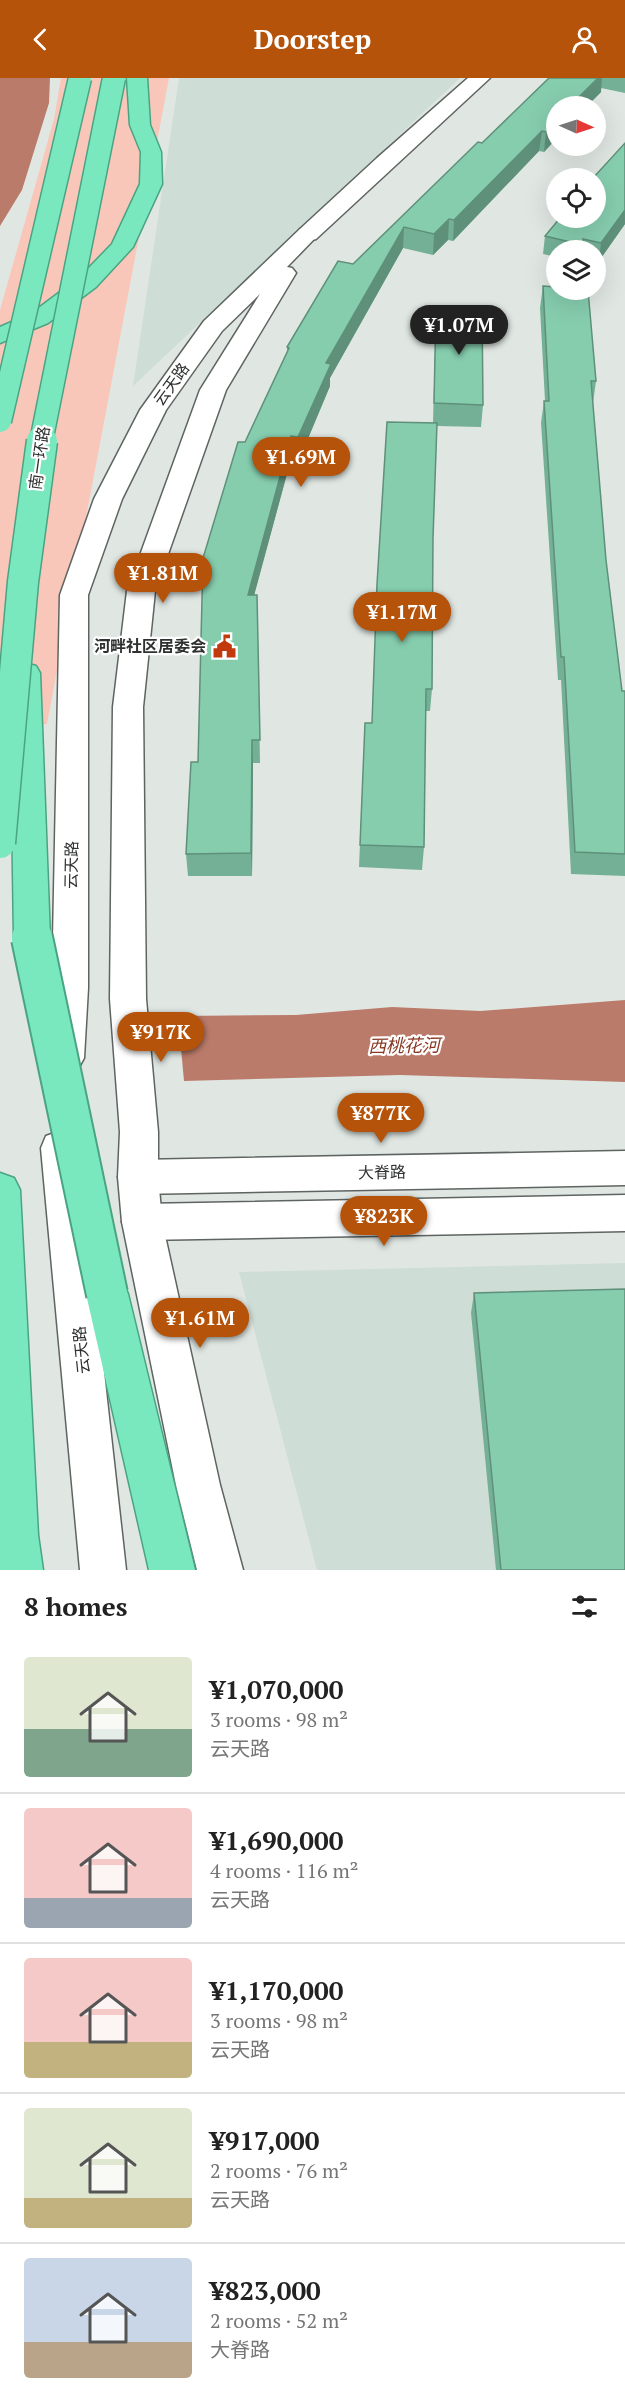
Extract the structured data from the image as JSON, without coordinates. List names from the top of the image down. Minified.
{"streets":{"highway":["南一环路"],"main road":["云天路","大脊路"]},"crossings":[["云天路","大脊路"]],"water":["西桃花河"],"places":{"public building":["河畔社区居委会"]},"north":"right","page":{"header":"Doorstep","price":["¥1.07M","¥1.69M","¥1.81M","¥1.17M","¥917K","¥877K","¥823K","¥1.61M"],"heading":"8 homes","list":[{"name":"¥1,070,000","note":"3 rooms · 98 m² · 云天路"},{"name":"¥1,690,000","note":"4 rooms · 116 m² · 云天路"},{"name":"¥1,170,000","note":"3 rooms · 98 m² · 云天路"},{"name":"¥917,000","note":"2 rooms · 76 m² · 云天路"},{"name":"¥823,000","note":"2 rooms · 52 m² · 大脊路"}]}}
